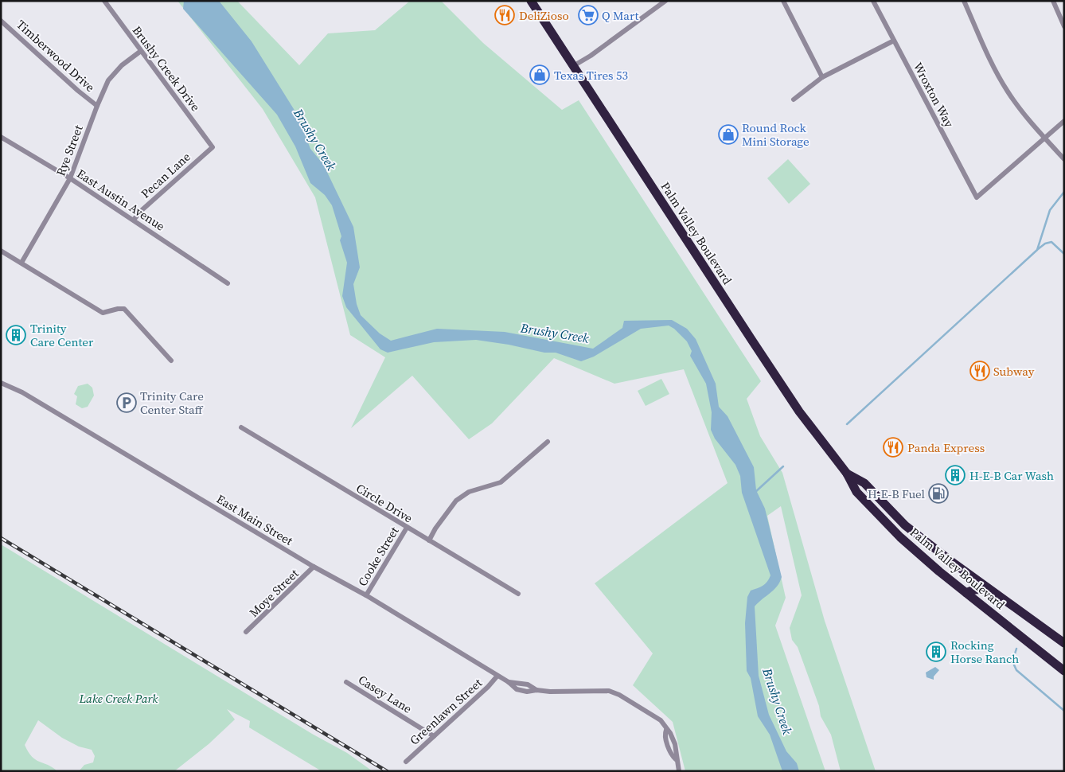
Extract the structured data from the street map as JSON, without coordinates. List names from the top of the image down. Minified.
{"streets":{"highway":["Palm Valley Boulevard"],"street":["Timberwood Drive","Brushy Creek Drive","Wroxton Way","Rye Street","Pecan Lane","East Austin Avenue","Circle Drive","East Main Street","Cooke Street","Moye Street","Casey Lane","Greenlawn Street"]},"crossings":[["Timberwood Drive","Rye Street"],["Brushy Creek Drive","Rye Street"],["Brushy Creek Drive","Pecan Lane"],["Rye Street","East Austin Avenue"],["Pecan Lane","East Austin Avenue"],["Circle Drive","Cooke Street"],["East Main Street","Cooke Street"],["East Main Street","Moye Street"],["East Main Street","Greenlawn Street"],["Casey Lane","Greenlawn Street"]],"water":["Brushy Creek"],"parks":["Lake Creek Park"],"places":{"restaurant":["DeliZioso","Subway","Panda Express"],"supermarket":["Q Mart"],"shop":["Texas Tires 53","Round Rock Mini Storage"],"building":["Trinity Care Center","H-E-B Car Wash","Rocking Horse Ranch"],"parking":["Trinity Care Center Staff"],"fuel station":["H-E-B Fuel"]}}
